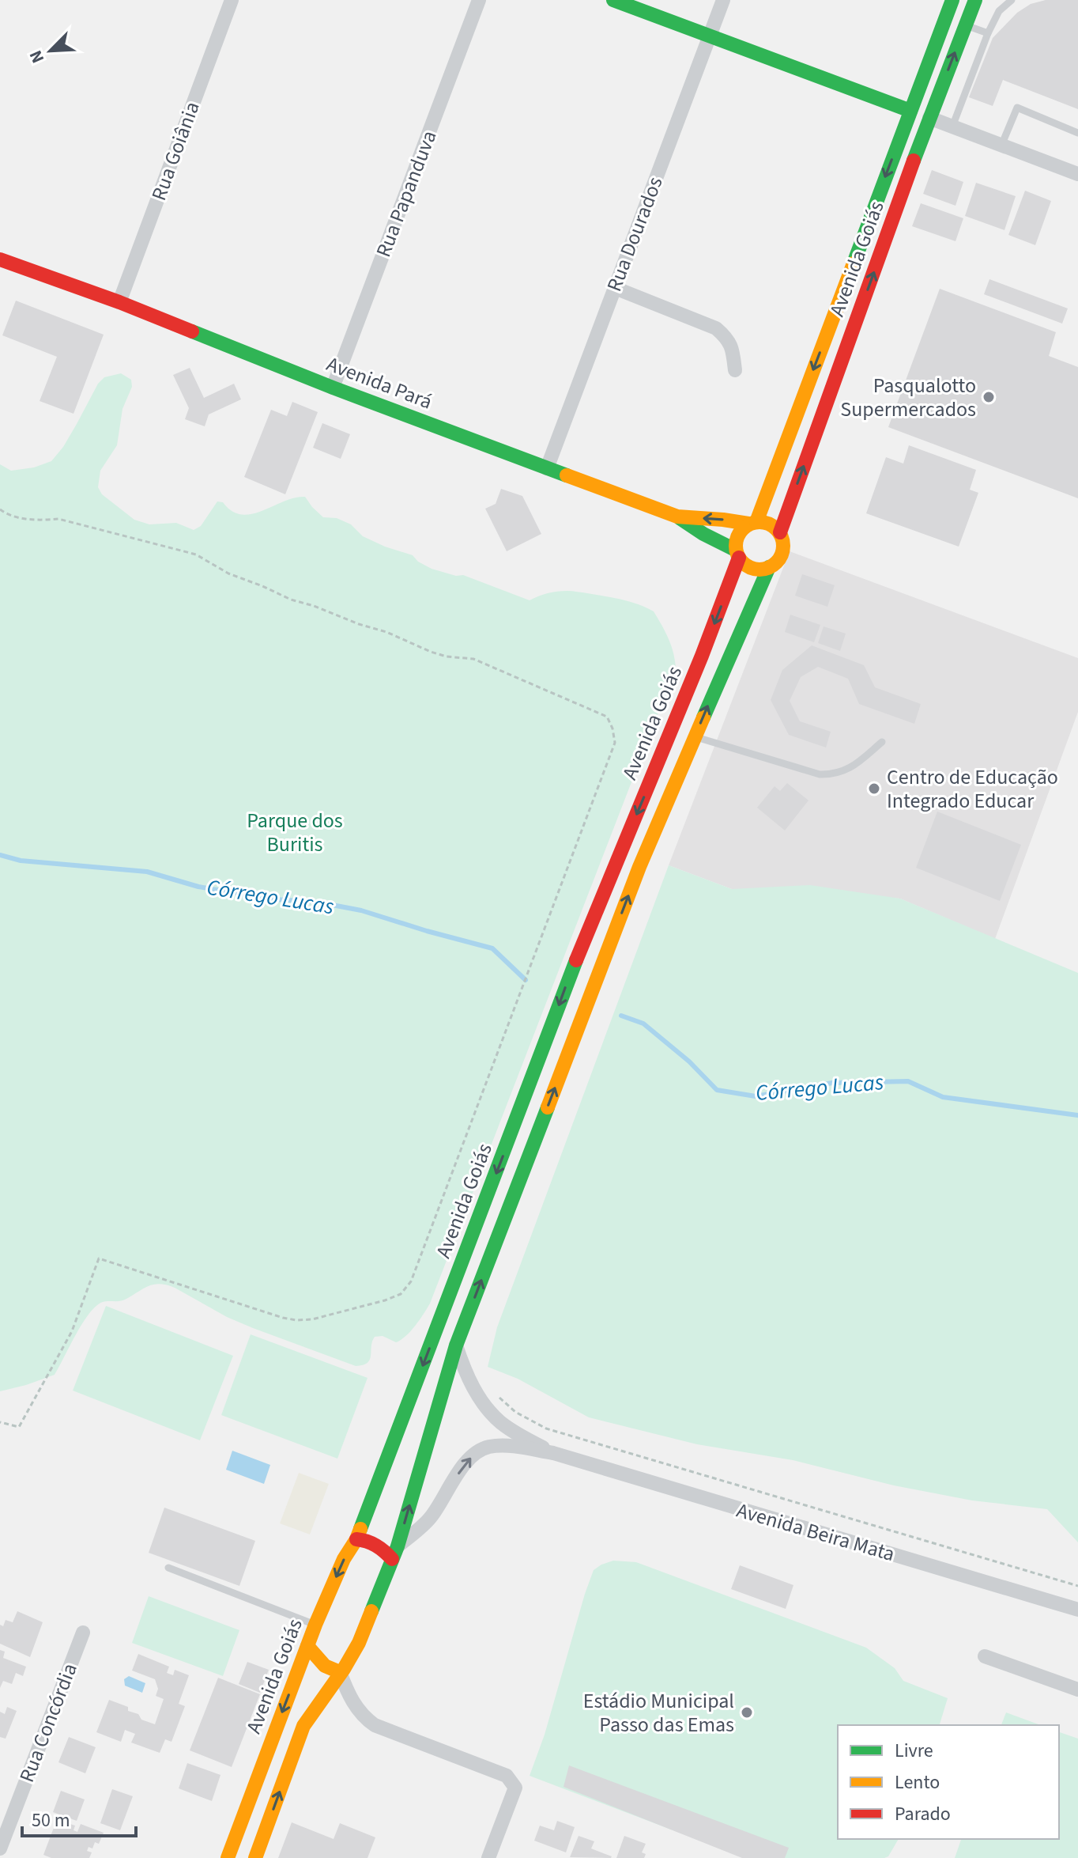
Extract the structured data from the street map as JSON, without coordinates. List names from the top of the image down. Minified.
{"streets":{"main road":["Avenida Goiás","Avenida Pará"],"street":["Rua Goiânia","Rua Papanduva","Rua Dourados","Avenida Beira Mata","Rua Concórdia"]},"crossings":[["Rua Goiânia","Avenida Pará"],["Rua Papanduva","Avenida Pará"],["Rua Dourados","Avenida Pará"],["Avenida Goiás","Avenida Pará"]],"water":["Córrego Lucas"],"parks":["Parque dos Buritis"],"places":["Pasqualotto Supermercados","Centro de Educação Integrado Educar","Estádio Municipal Passo das Emas"],"legend":["Livre","Lento","Parado"],"scale_bar":"50 m","north":"bottom left"}
